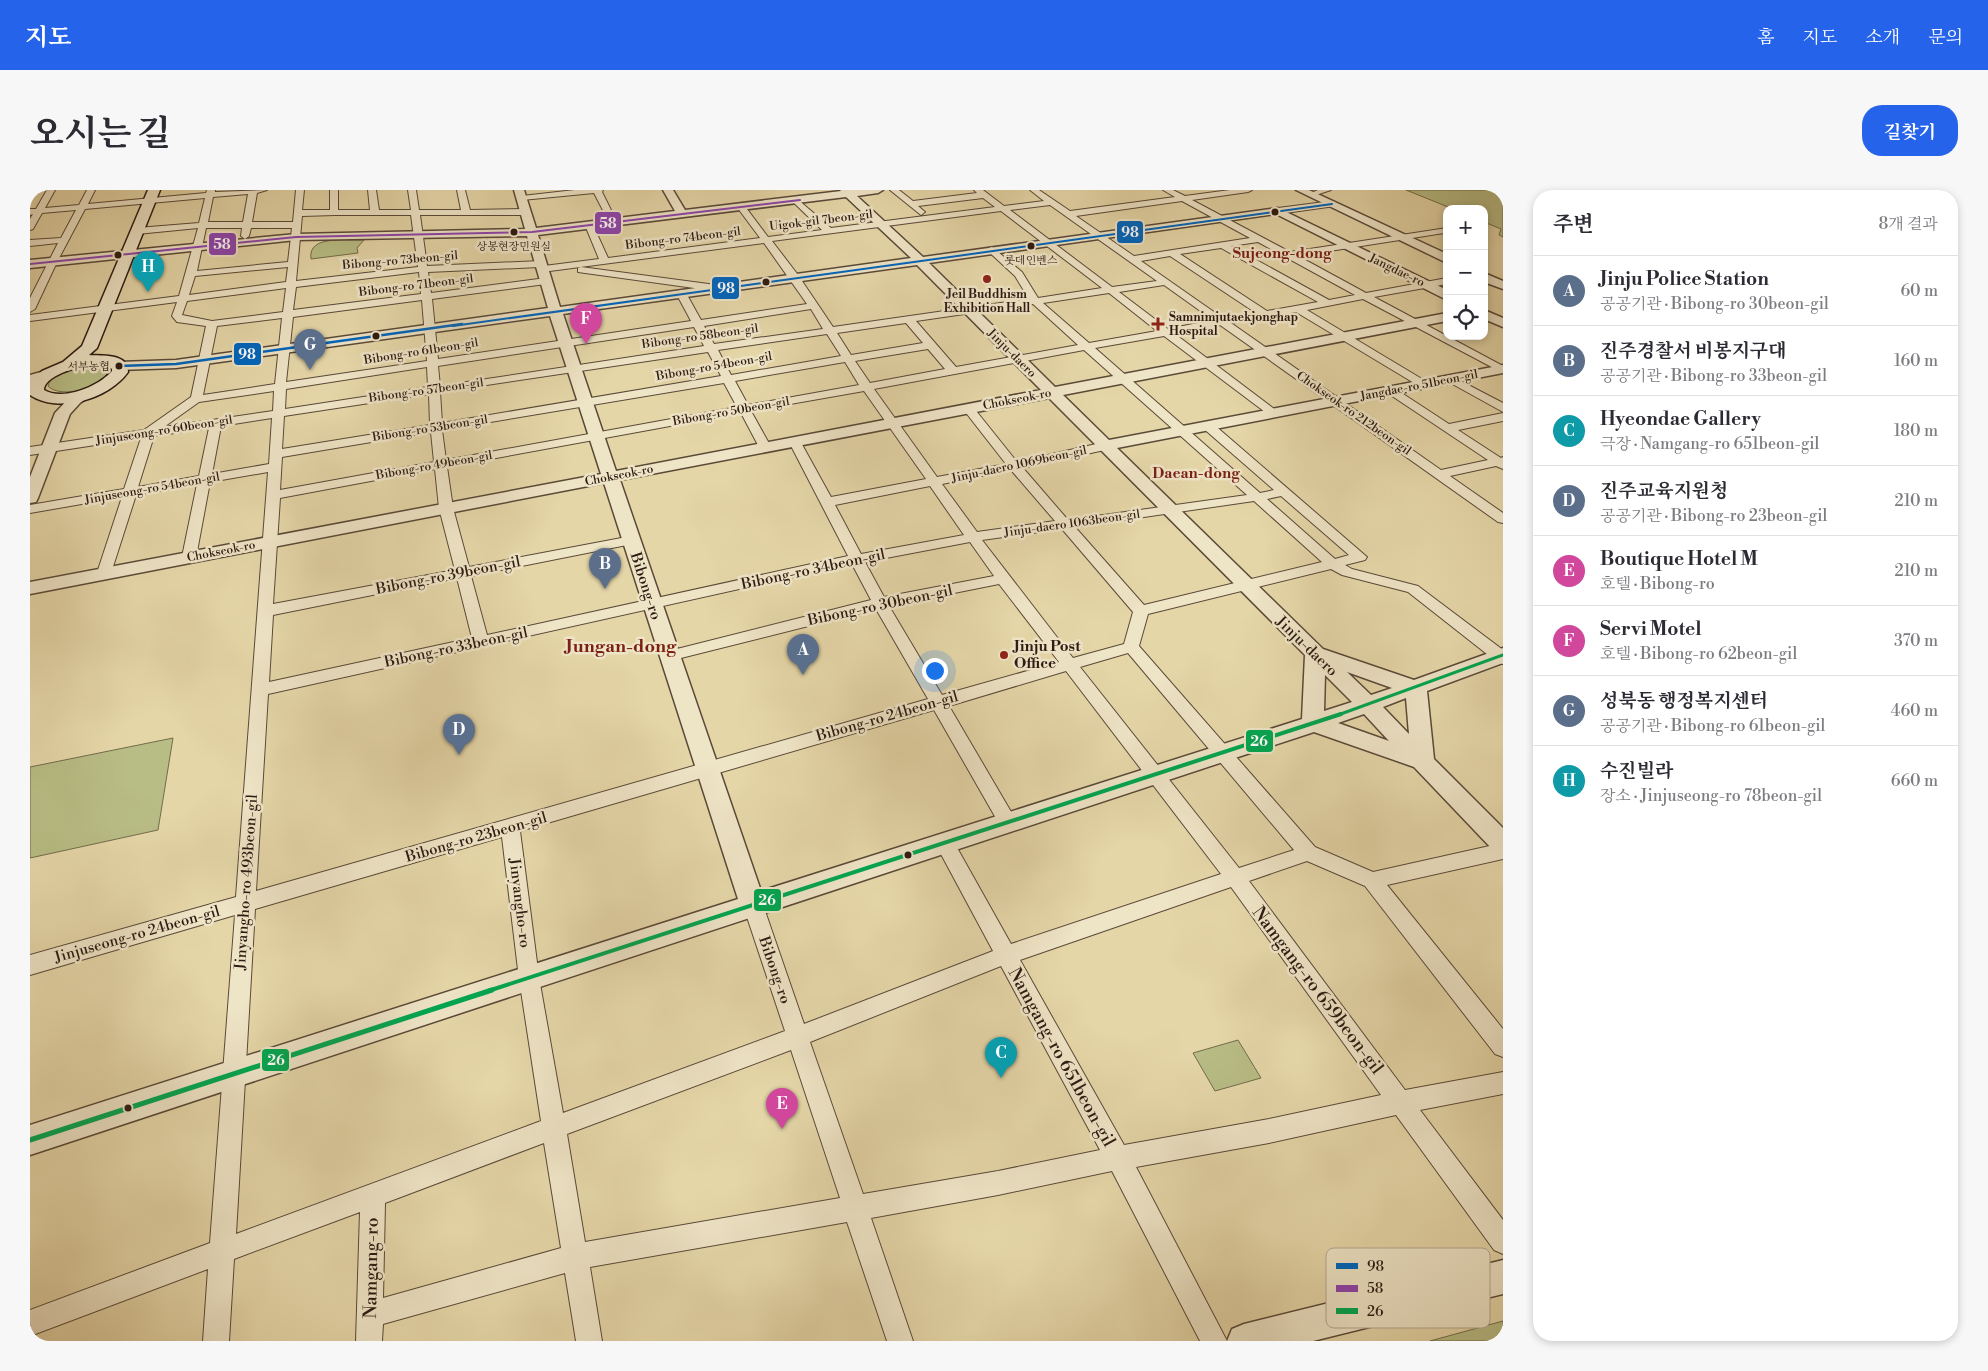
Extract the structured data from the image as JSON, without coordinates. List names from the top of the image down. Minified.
{"streets":{"street":["Uigok-gil 7beon-gil","Bibong-ro 74beon-gil","Bibong-ro 73beon-gil","Jangdae-ro","Bibong-ro 71beon-gil","Bibong-ro 58beon-gil","Bibong-ro 61beon-gil","Jinju-daero","Bibong-ro 54beon-gil","Jangdae-ro 51beon-gil","Bibong-ro 57beon-gil","Chokseok-ro","Bibong-ro 50beon-gil","Chokseok-ro 212beon-gil","Bibong-ro 53beon-gil","Jinjuseong-ro 60beon-gil","Jinju-daero 1069beon-gil","Bibong-ro 49beon-gil","Jinjuseong-ro 54beon-gil","Jinju-daero 1063beon-gil","Bibong-ro 34beon-gil","Bibong-ro 39beon-gil","Bibong-ro","Bibong-ro 30beon-gil","Bibong-ro 33beon-gil","Bibong-ro 24beon-gil","Bibong-ro 23beon-gil","Jinyangho-ro 493beon-gil","Jinyangho-ro","Jinjuseong-ro 24beon-gil","Namgang-ro 659beon-gil","Namgang-ro 651beon-gil","Namgang-ro"]},"crossings":[["Uigok-gil 7beon-gil","Bibong-ro 74beon-gil"],["Uigok-gil 7beon-gil","Jinju-daero"],["Uigok-gil 7beon-gil","Chokseok-ro 212beon-gil"],["Uigok-gil 7beon-gil","Namgang-ro 659beon-gil"],["Bibong-ro 74beon-gil","Bibong-ro 73beon-gil"],["Bibong-ro 74beon-gil","Bibong-ro"],["Bibong-ro 74beon-gil","Namgang-ro 659beon-gil"],["Bibong-ro 73beon-gil","Bibong-ro 71beon-gil"],["Bibong-ro 73beon-gil","Bibong-ro"],["Bibong-ro 73beon-gil","Jinyangho-ro 493beon-gil"],["Jangdae-ro","Bibong-ro 50beon-gil"],["Bibong-ro 71beon-gil","Bibong-ro"],["Bibong-ro 71beon-gil","Jinyangho-ro 493beon-gil"],["Bibong-ro 58beon-gil","Jinju-daero"],["Bibong-ro 58beon-gil","Bibong-ro 57beon-gil"],["Bibong-ro 58beon-gil","Chokseok-ro 212beon-gil"],["Bibong-ro 58beon-gil","Bibong-ro"],["Bibong-ro 58beon-gil","Namgang-ro 659beon-gil"],["Bibong-ro 61beon-gil","Bibong-ro"],["Bibong-ro 61beon-gil","Jinyangho-ro 493beon-gil"],["Bibong-ro 61beon-gil","Namgang-ro 659beon-gil"],["Jinju-daero","Jangdae-ro 51beon-gil"],["Jinju-daero","Chokseok-ro"],["Jinju-daero","Bibong-ro 50beon-gil"],["Jinju-daero","Jinju-daero 1069beon-gil"],["Jinju-daero","Jinju-daero 1063beon-gil"],["Bibong-ro 54beon-gil","Bibong-ro 53beon-gil"],["Bibong-ro 54beon-gil","Bibong-ro"],["Bibong-ro 54beon-gil","Namgang-ro 659beon-gil"],["Jangdae-ro 51beon-gil","Chokseok-ro 212beon-gil"],["Jangdae-ro 51beon-gil","Jinju-daero 1069beon-gil"],["Bibong-ro 57beon-gil","Jinjuseong-ro 60beon-gil"],["Bibong-ro 57beon-gil","Bibong-ro"],["Bibong-ro 57beon-gil","Jinyangho-ro 493beon-gil"],["Chokseok-ro","Chokseok-ro 212beon-gil"],["Chokseok-ro","Bibong-ro"],["Chokseok-ro","Jinyangho-ro 493beon-gil"],["Chokseok-ro","Namgang-ro 659beon-gil"],["Bibong-ro 50beon-gil","Chokseok-ro 212beon-gil"],["Bibong-ro 50beon-gil","Bibong-ro 49beon-gil"],["Bibong-ro 50beon-gil","Bibong-ro"],["Bibong-ro 50beon-gil","Namgang-ro 659beon-gil"],["Bibong-ro 53beon-gil","Jinjuseong-ro 54beon-gil"],["Bibong-ro 53beon-gil","Bibong-ro"],["Bibong-ro 53beon-gil","Jinyangho-ro 493beon-gil"],["Jinjuseong-ro 60beon-gil","Jinyangho-ro 493beon-gil"],["Jinju-daero 1069beon-gil","Namgang-ro 659beon-gil"],["Bibong-ro 49beon-gil","Bibong-ro"],["Bibong-ro 49beon-gil","Jinyangho-ro 493beon-gil"],["Jinjuseong-ro 54beon-gil","Jinyangho-ro 493beon-gil"],["Jinju-daero 1063beon-gil","Bibong-ro 34beon-gil"],["Jinju-daero 1063beon-gil","Namgang-ro 659beon-gil"],["Bibong-ro 34beon-gil","Bibong-ro"],["Bibong-ro 34beon-gil","Bibong-ro 33beon-gil"],["Bibong-ro 34beon-gil","Namgang-ro 659beon-gil"],["Bibong-ro 39beon-gil","Bibong-ro"],["Bibong-ro 39beon-gil","Jinyangho-ro 493beon-gil"],["Bibong-ro","Bibong-ro 30beon-gil"],["Bibong-ro","Bibong-ro 33beon-gil"],["Bibong-ro","Bibong-ro 24beon-gil"],["Bibong-ro","Bibong-ro 23beon-gil"],["Bibong-ro","Namgang-ro 651beon-gil"],["Bibong-ro 30beon-gil","Namgang-ro 659beon-gil"],["Bibong-ro 33beon-gil","Jinyangho-ro 493beon-gil"],["Bibong-ro 24beon-gil","Bibong-ro 23beon-gil"],["Bibong-ro 24beon-gil","Namgang-ro 659beon-gil"],["Bibong-ro 23beon-gil","Jinyangho-ro 493beon-gil"],["Bibong-ro 23beon-gil","Jinyangho-ro"],["Bibong-ro 23beon-gil","Jinjuseong-ro 24beon-gil"],["Jinyangho-ro 493beon-gil","Jinjuseong-ro 24beon-gil"],["Namgang-ro 659beon-gil","Namgang-ro 651beon-gil"]],"districts":["Sujeong-dong","Daean-dong","Jungan-dong"],"places":{"other":["상봉현장민원실","롯데인벤스","Jeil Buddhism Exhibition Hall","서부농협","Jinju Post Office"],"health":["Samnimjutaekjonghap Hospital"]},"lines":["transit line 58","transit line 98","transit line 26"],"legend":["98","58","26"],"page":{"header":"지도","nav":["홈","지도","소개","문의"],"title":"오시는 길","buttons":"길찾기","heading":["주변","8개 결과"],"map_buttons":["+","−"],"pins":["H","F","G","B","A","D","C","E"],"list":[{"mark":"A","name":"Jinju Police Station","note":"공공기관 · Bibong-ro 30beon-gil","value":"60 m"},{"mark":"B","name":"진주경찰서 비봉지구대","note":"공공기관 · Bibong-ro 33beon-gil","value":"160 m"},{"mark":"C","name":"Hyeondae Gallery","note":"극장 · Namgang-ro 651beon-gil","value":"180 m"},{"mark":"D","name":"진주교육지원청","note":"공공기관 · Bibong-ro 23beon-gil","value":"210 m"},{"mark":"E","name":"Boutique Hotel M","note":"호텔 · Bibong-ro","value":"210 m"},{"mark":"F","name":"Servi Motel","note":"호텔 · Bibong-ro 62beon-gil","value":"370 m"},{"mark":"G","name":"성북동 행정복지센터","note":"공공기관 · Bibong-ro 61beon-gil","value":"460 m"},{"mark":"H","name":"수진빌라","note":"장소 · Jinjuseong-ro 78beon-gil","value":"660 m"}]}}
